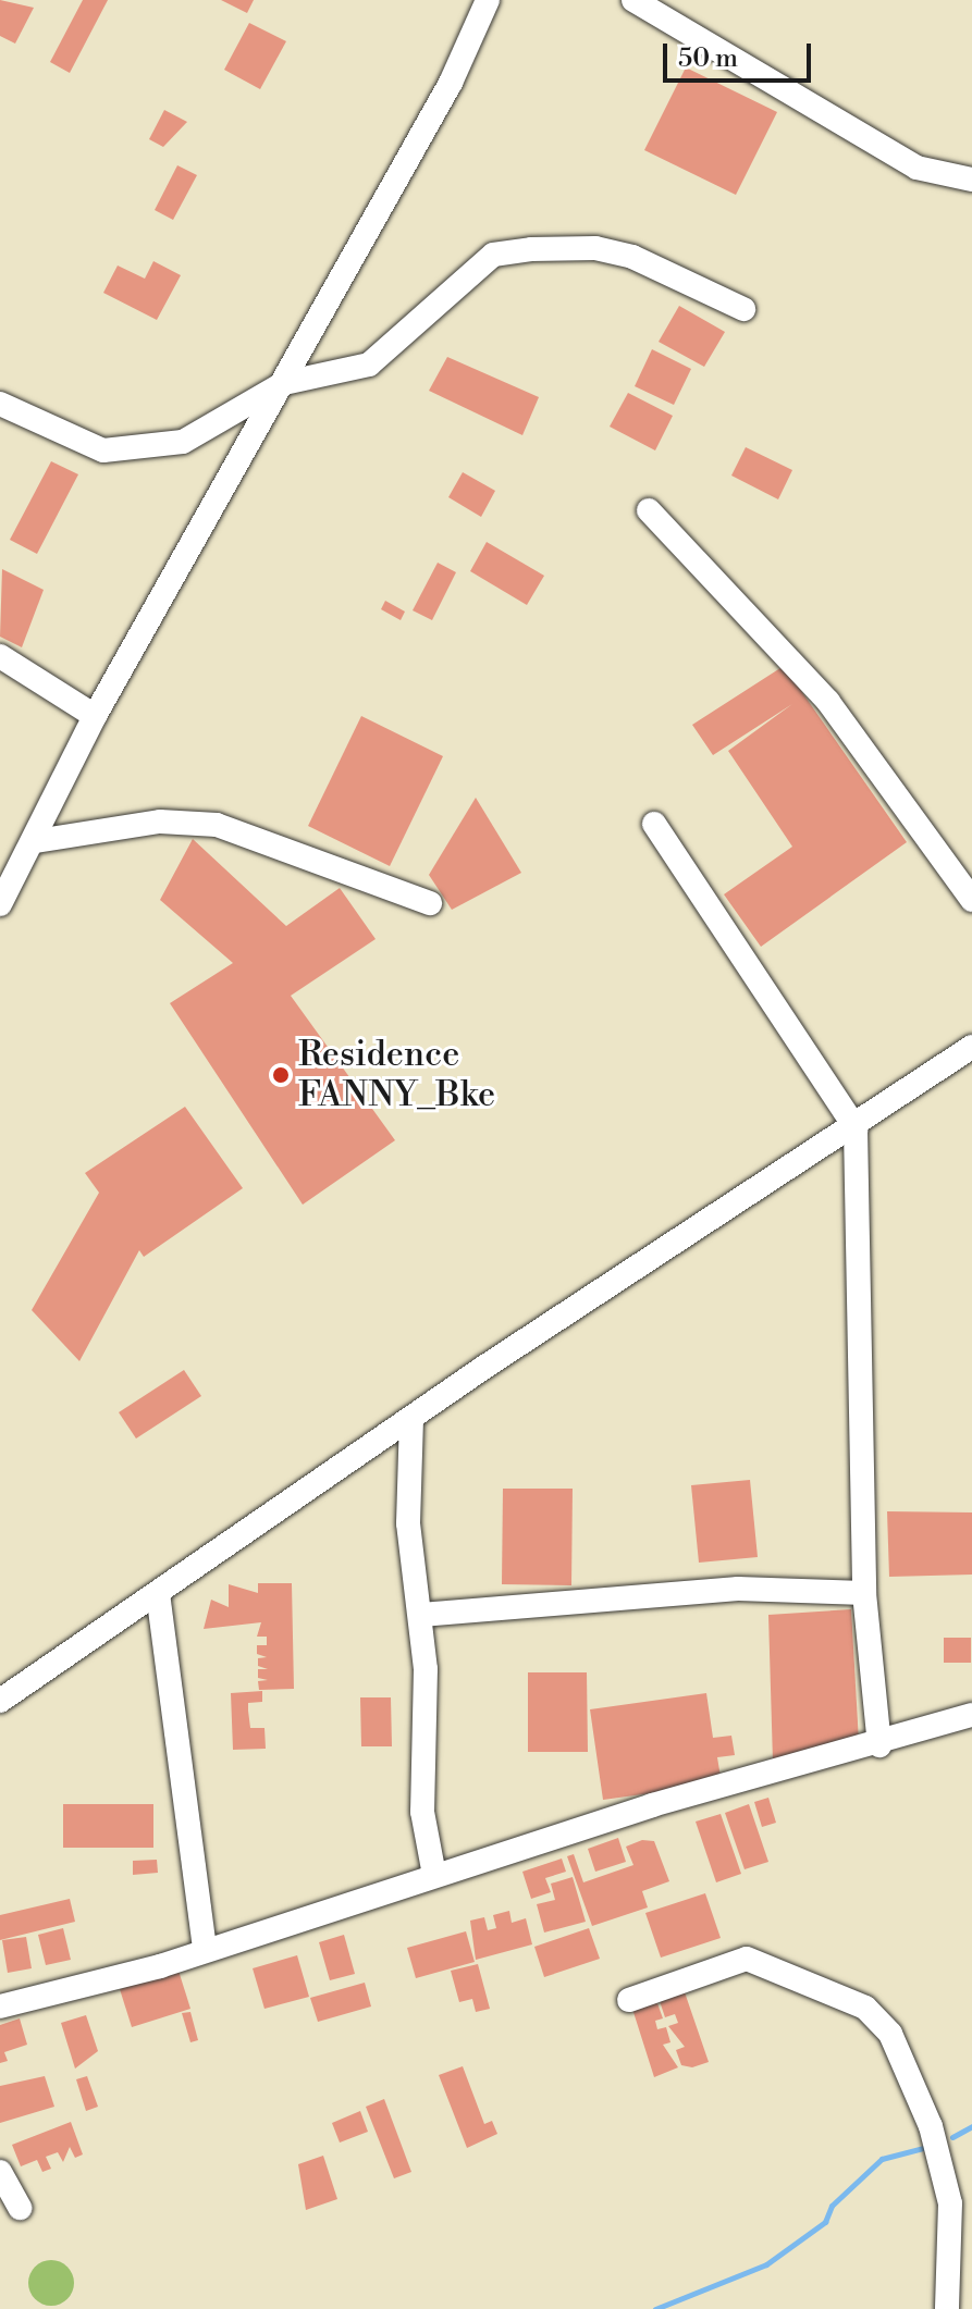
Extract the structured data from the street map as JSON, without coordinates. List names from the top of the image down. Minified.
{"places":["Residence FANNY_Bke"],"scale_bar":"50 m"}
